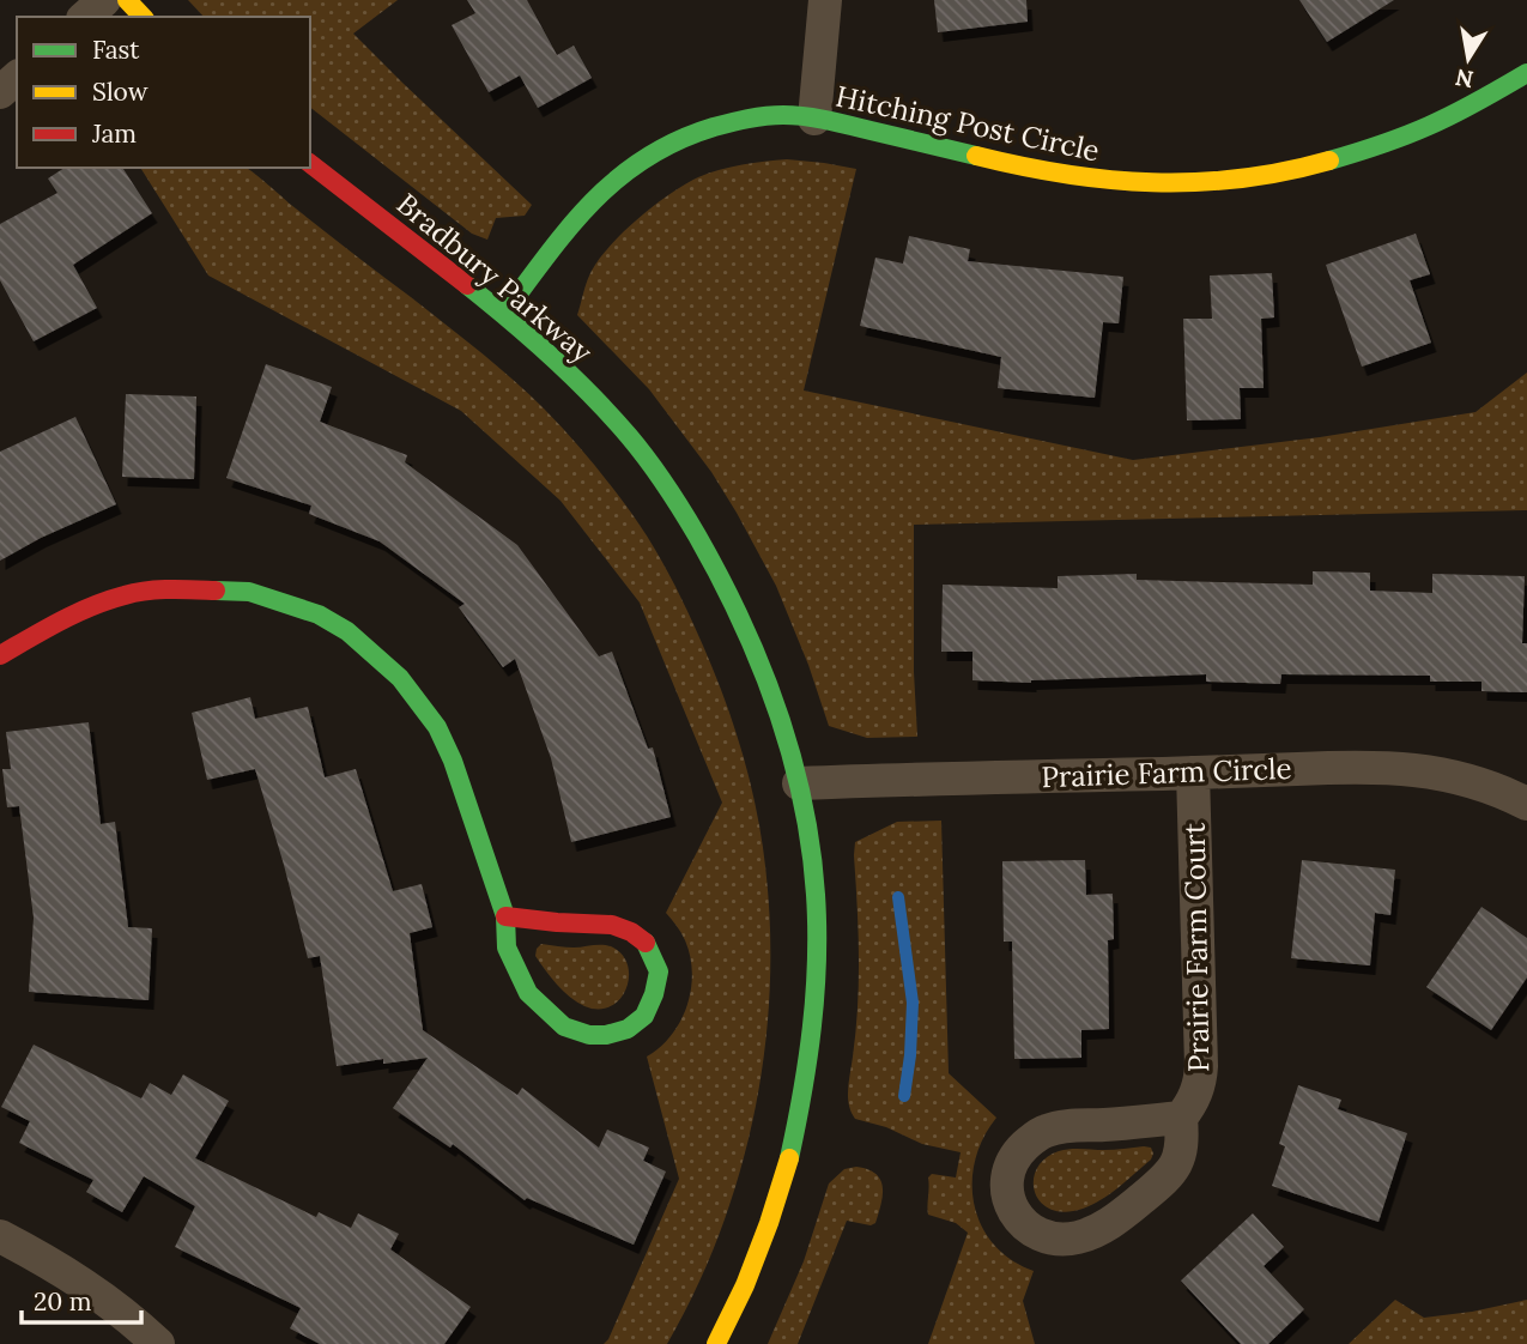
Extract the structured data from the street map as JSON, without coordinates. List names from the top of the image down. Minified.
{"streets":{"street":["Hitching Post Circle","Bradbury Parkway","Prairie Farm Circle","Prairie Farm Court"]},"crossings":[["Hitching Post Circle","Bradbury Parkway"],["Bradbury Parkway","Prairie Farm Circle"],["Prairie Farm Circle","Prairie Farm Court"]],"legend":["Fast","Slow","Jam"],"scale_bar":"20 m","north":"bottom"}
